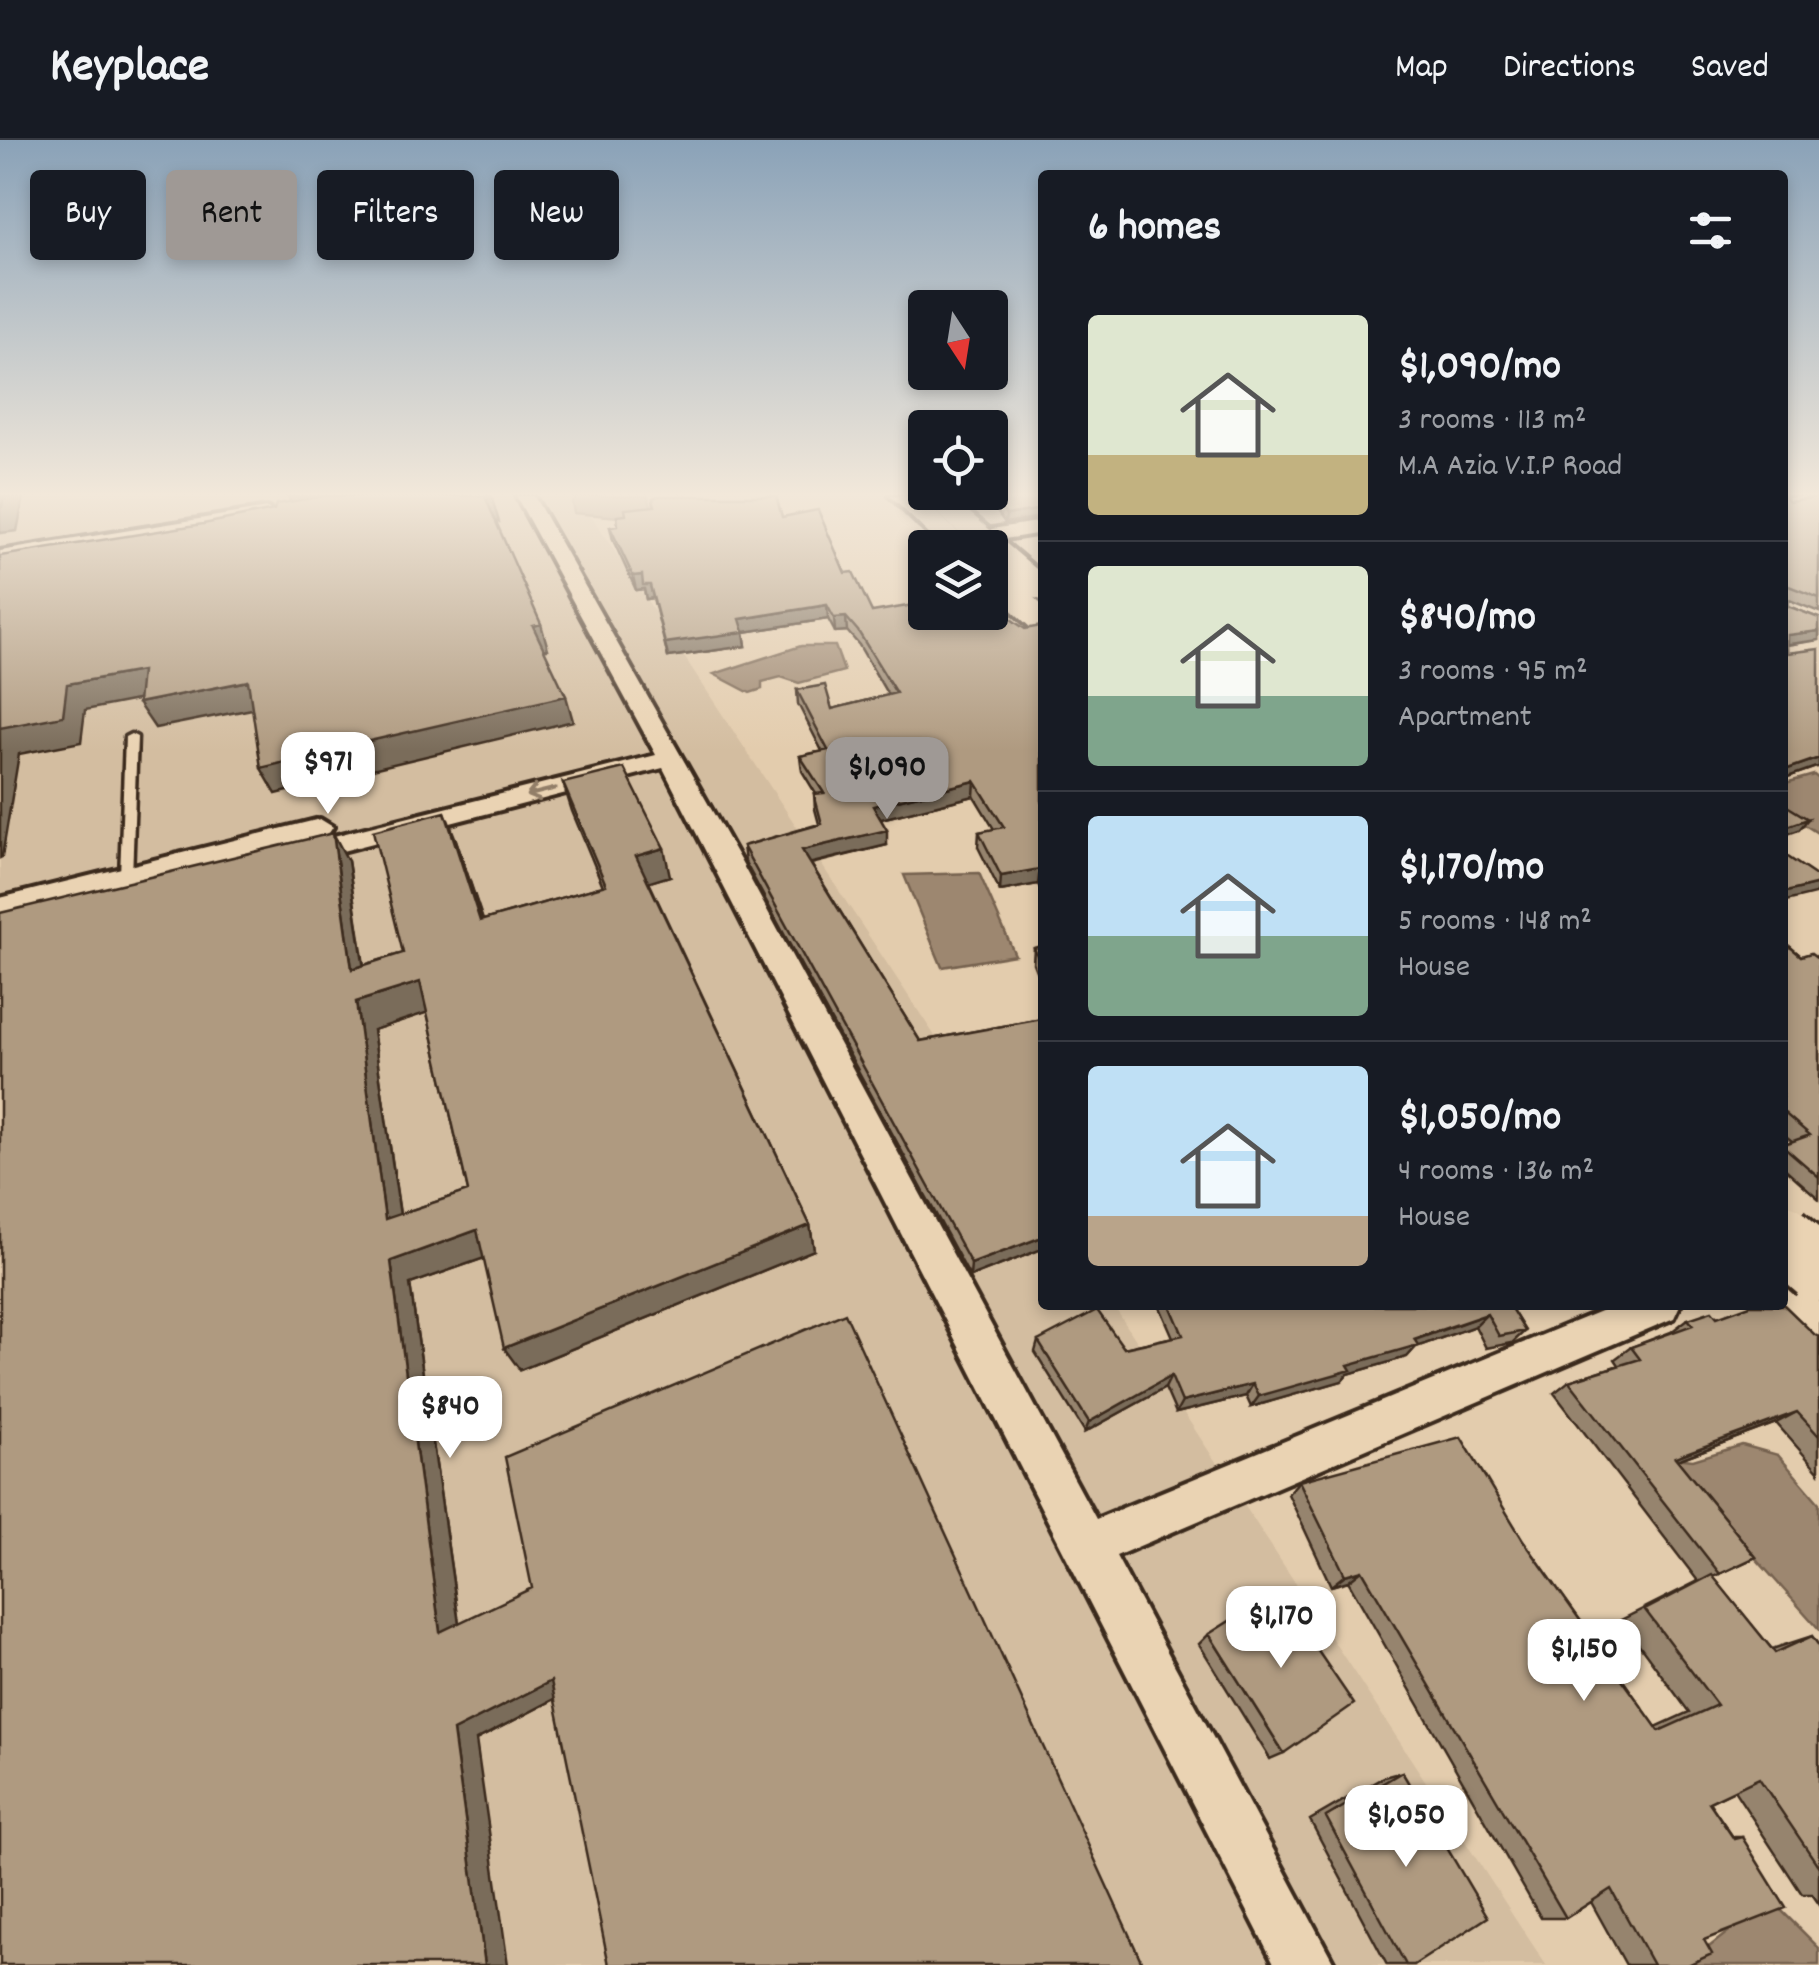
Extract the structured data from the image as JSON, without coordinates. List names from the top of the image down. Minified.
{"north":"bottom","page":{"header":"Keyplace","nav":["Map","Directions","Saved"],"chip":["Buy","Rent","Filters","New"],"heading":"6 homes","list":[{"name":"$1,090/mo","note":"3 rooms · 113 m² · M.A Azia V.I.P Road"},{"name":"$840/mo","note":"3 rooms · 95 m² · Apartment"},{"name":"$1,170/mo","note":"5 rooms · 148 m² · House"},{"name":"$1,050/mo","note":"4 rooms · 136 m² · House"}],"price":["$971","$1,090","$840","$1,170","$1,150","$1,050"]}}
